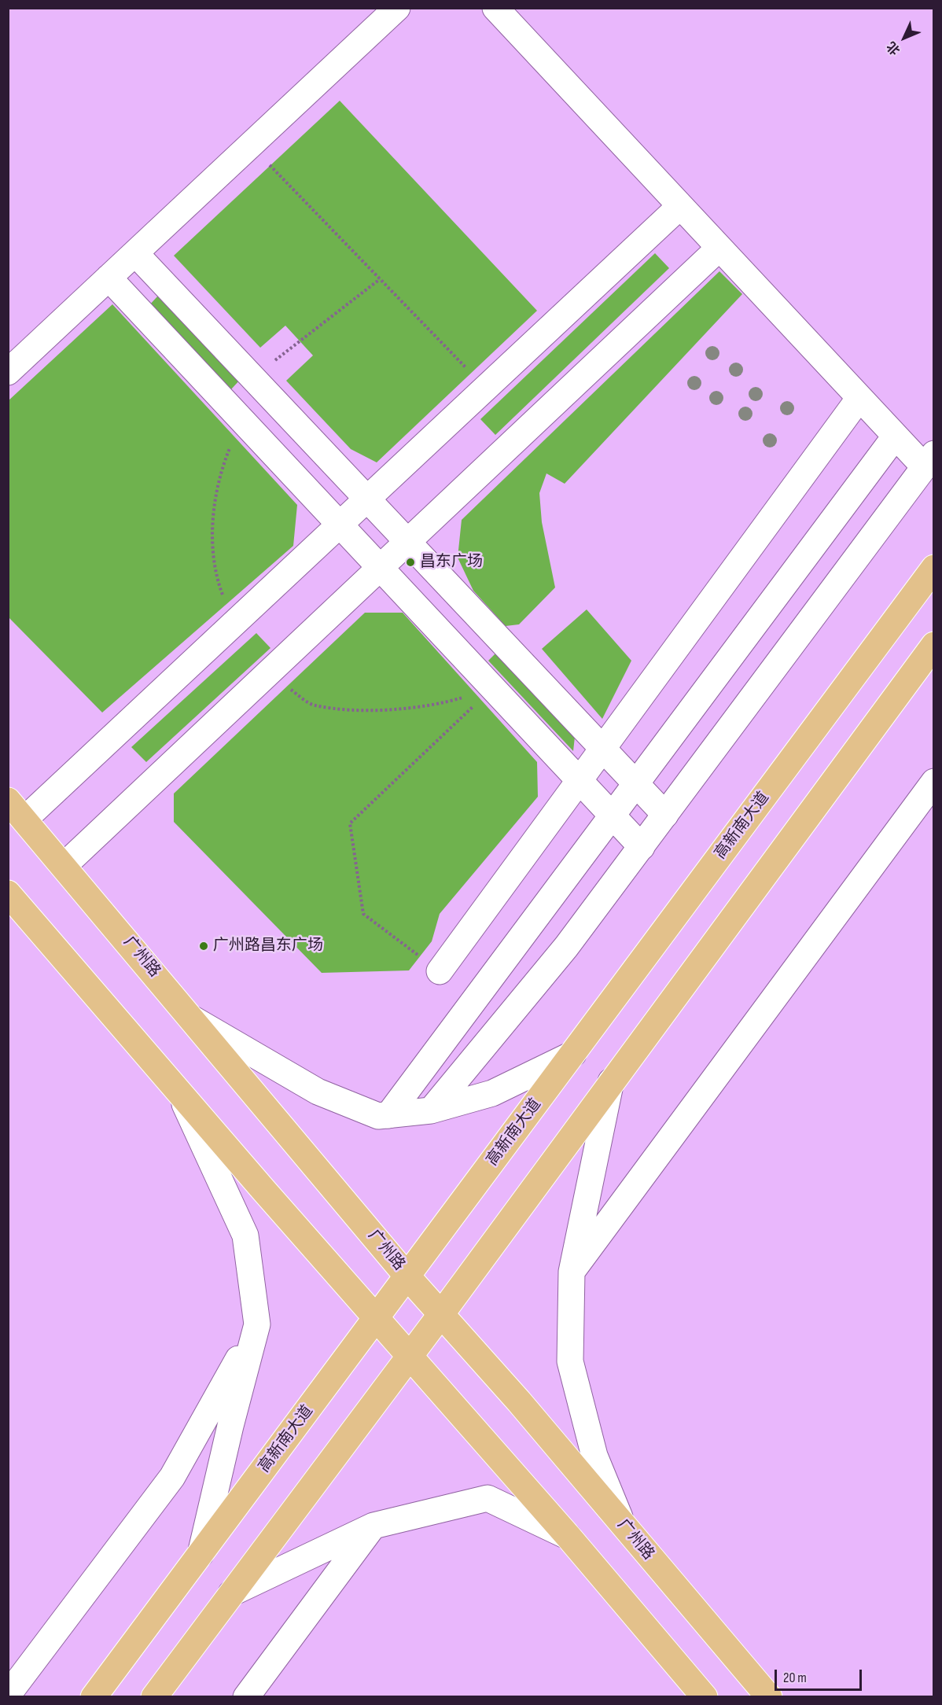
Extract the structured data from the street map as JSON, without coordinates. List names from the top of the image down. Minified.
{"streets":{"main road":["高新南大道","广州路"]},"crossings":[["高新南大道","广州路"]],"places":["昌东广场","广州路昌东广场"],"scale_bar":"20 m","north":"bottom left"}
